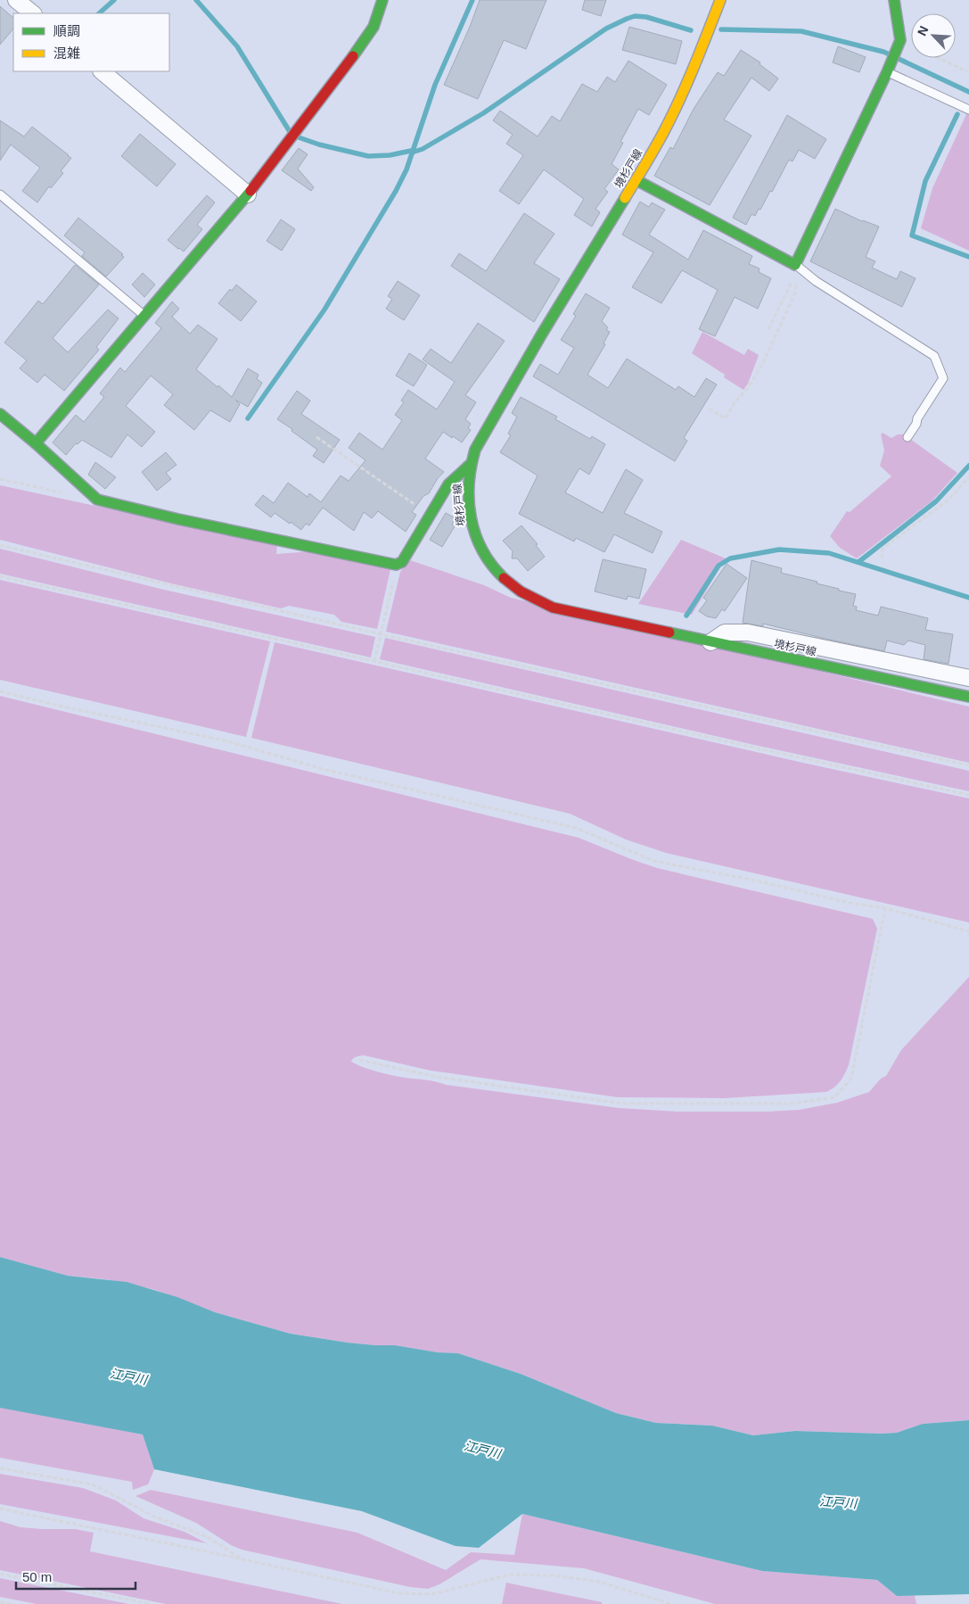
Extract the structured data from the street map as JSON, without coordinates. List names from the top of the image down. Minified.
{"streets":{"street":["境杉戸線"]},"water":["江戸川"],"legend":["順調","混雑"],"scale_bar":"50 m","north":"top left"}
